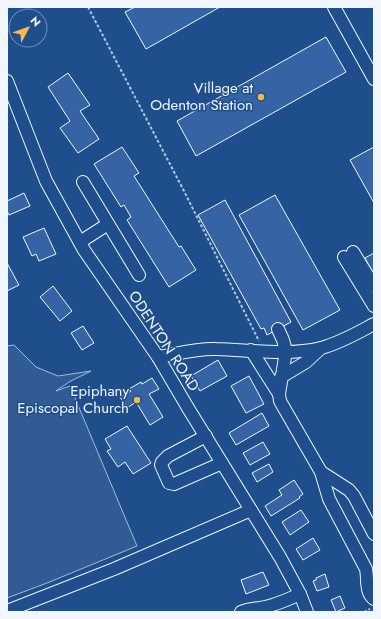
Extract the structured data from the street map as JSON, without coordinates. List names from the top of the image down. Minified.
{"streets":{"street":["ODENTON ROAD"]},"places":["Village at Odenton Station","Epiphany Episcopal Church"],"north":"top right"}
